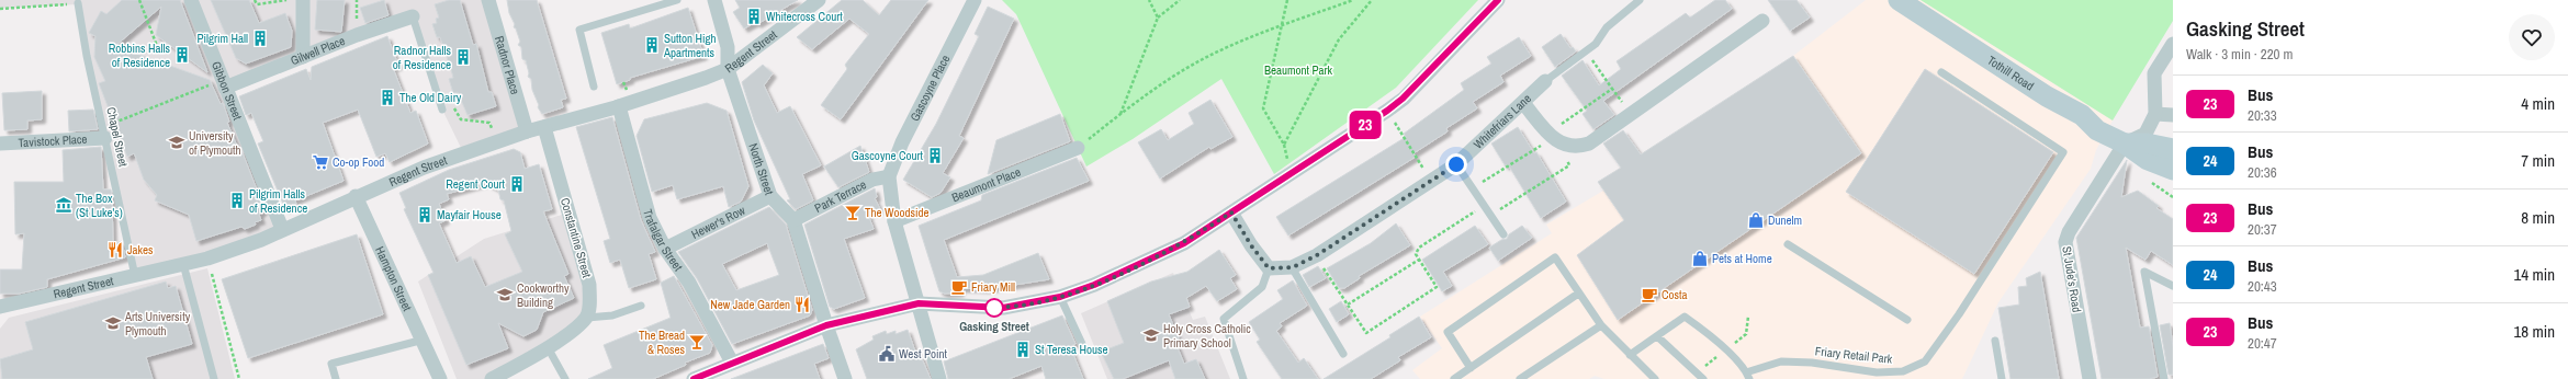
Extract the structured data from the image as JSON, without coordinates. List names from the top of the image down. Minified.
{"streets":{"main road":["Tothill Road"],"street":["Gilwell Place","Regent Street","Radnor Place","Gascoyne Place","Gibbon Street","Whitefriars Lane","Tavistock Place","North Street","Beaumont Place","Park Terrace","Hewer's Row","Constantine Street","Trafalgar Street","Hampton Street","St Jude's Road"],"lane":["Chapel Street","Friary Retail Park"]},"crossings":[["Gilwell Place","Gibbon Street"],["Regent Street","Radnor Place"],["Regent Street","Gibbon Street"],["Regent Street","Chapel Street"],["Regent Street","North Street"],["Regent Street","Constantine Street"],["Regent Street","Trafalgar Street"],["Regent Street","Hampton Street"],["Tothill Road","St Jude's Road"],["Gascoyne Place","Park Terrace"],["Chapel Street","Tavistock Place"],["North Street","Park Terrace"],["North Street","Hewer's Row"],["Hewer's Row","Trafalgar Street"]],"parks":["Beaumont Park"],"places":{"building":["Whitecross Court","Pilgrim Hall","Sutton High Apartments","Robbins Halls of Residence","Radnor Halls of Residence","The Old Dairy","Gascoyne Court","Regent Court","Pilgrim Halls of Residence","Mayfair House","St Teresa House"],"school or university":["University of Plymouth","Cookworthy Building","Arts University Plymouth","Holy Cross Catholic Primary School"],"supermarket":["Co-op Food"],"museum":["The Box (St Luke's)"],"bar":["The Woodside","The Bread & Roses"],"shop":["Dunelm","Pets at Home"],"restaurant":["Jakes","New Jade Garden"],"cafe":["Friary Mill","Costa"],"other":["Gasking Street"],"public building":["West Point"]},"lines":["bus line 23"],"page":{"on_map":"23","heading":["Gasking Street","Walk · 3 min · 220 m"],"list":[{"mark":"23","name":"Bus","note":"20:33","value":"4 min"},{"mark":"24","name":"Bus","note":"20:36","value":"7 min"},{"mark":"23","name":"Bus","note":"20:37","value":"8 min"},{"mark":"24","name":"Bus","note":"20:43","value":"14 min"},{"mark":"23","name":"Bus","note":"20:47","value":"18 min"}]}}
